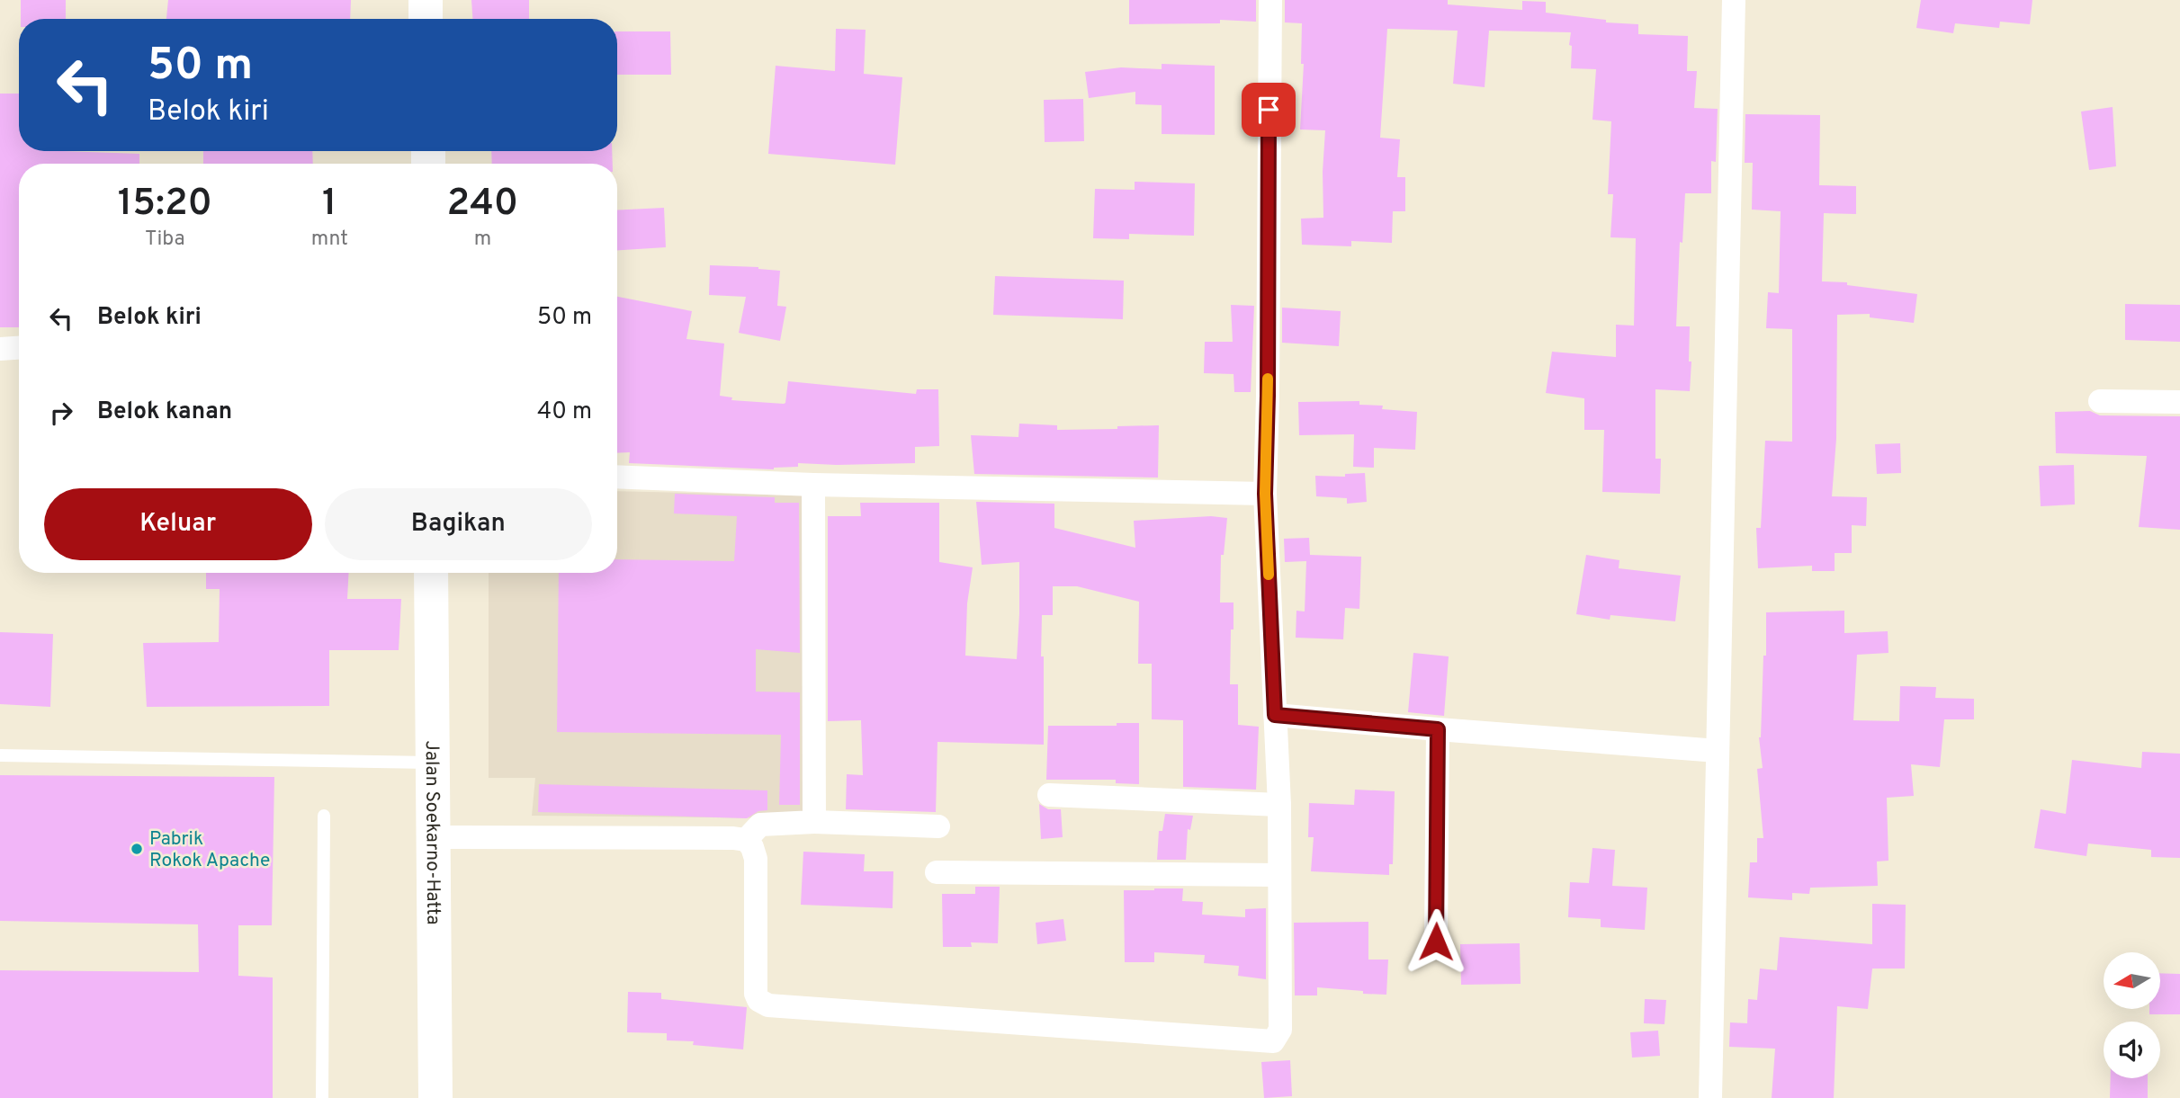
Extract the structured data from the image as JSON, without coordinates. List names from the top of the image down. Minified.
{"streets":{"main road":["Jalan Soekarno-Hatta"]},"places":["Pabrik Rokok Apache"],"north":"left","page":{"turn":["50 m","Belok kiri"],"eta":["15:20","Tiba","1","mnt","240","m"],"list":[{"name":"Belok kiri","value":"50 m"},{"name":"Belok kanan","value":"40 m"}],"buttons":["Keluar","Bagikan"]}}
